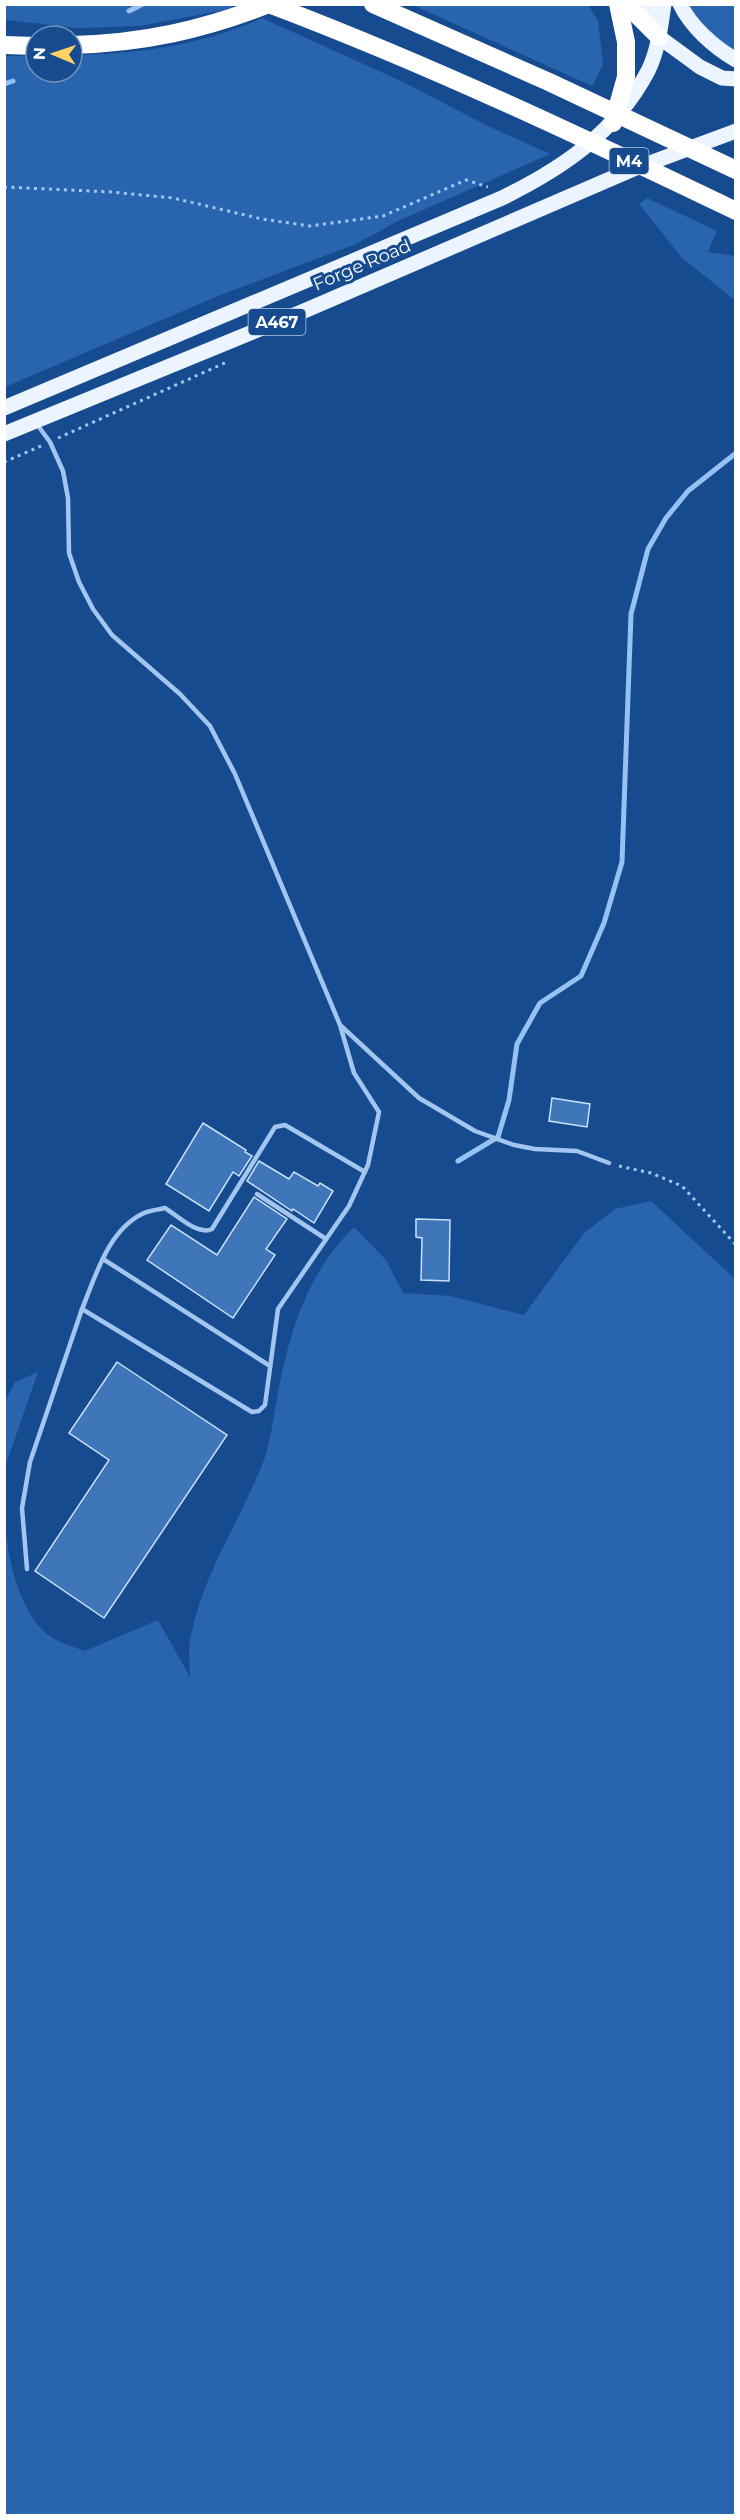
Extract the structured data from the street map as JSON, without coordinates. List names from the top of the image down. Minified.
{"streets":{"highway":["M4"],"main road":["Forge Road","A467"]},"north":"left"}
